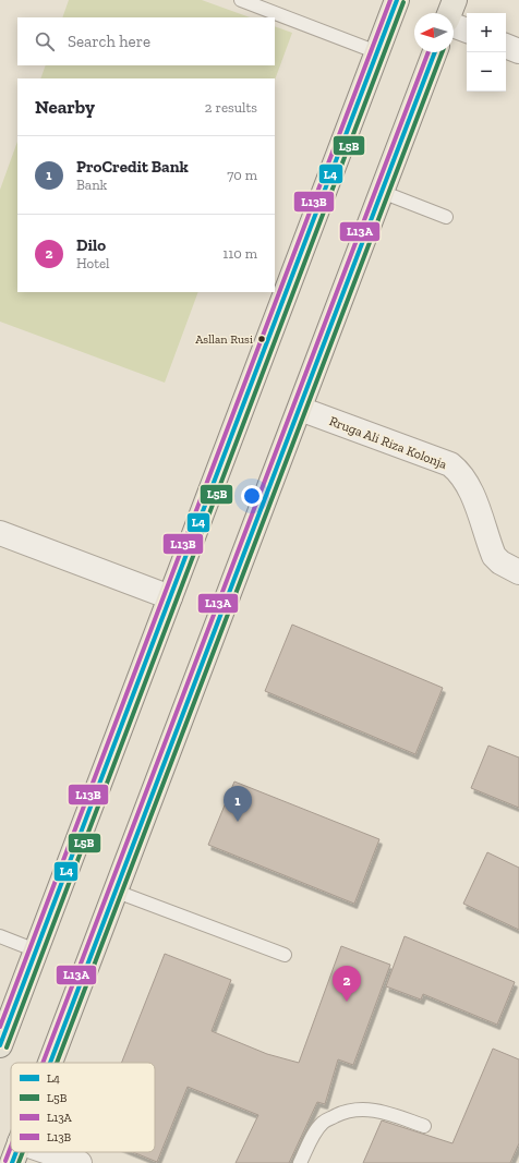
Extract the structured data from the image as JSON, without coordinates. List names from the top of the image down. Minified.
{"streets":{"street":["Rruga Ali Riza Kolonja"]},"places":["Asllan Rusi"],"lines":["transit line L4","transit line L13B","transit line L5B","transit line L13A"],"legend":["L4","L5B","L13A","L13B"],"north":"left","page":{"map_buttons":["+","−"],"search":"Search here","heading":["Nearby","2 results"],"list":[{"mark":"1","name":"ProCredit Bank","note":"Bank","value":"70 m"},{"mark":"2","name":"Dilo","note":"Hotel","value":"110 m"}],"pins":["1","2"]}}
